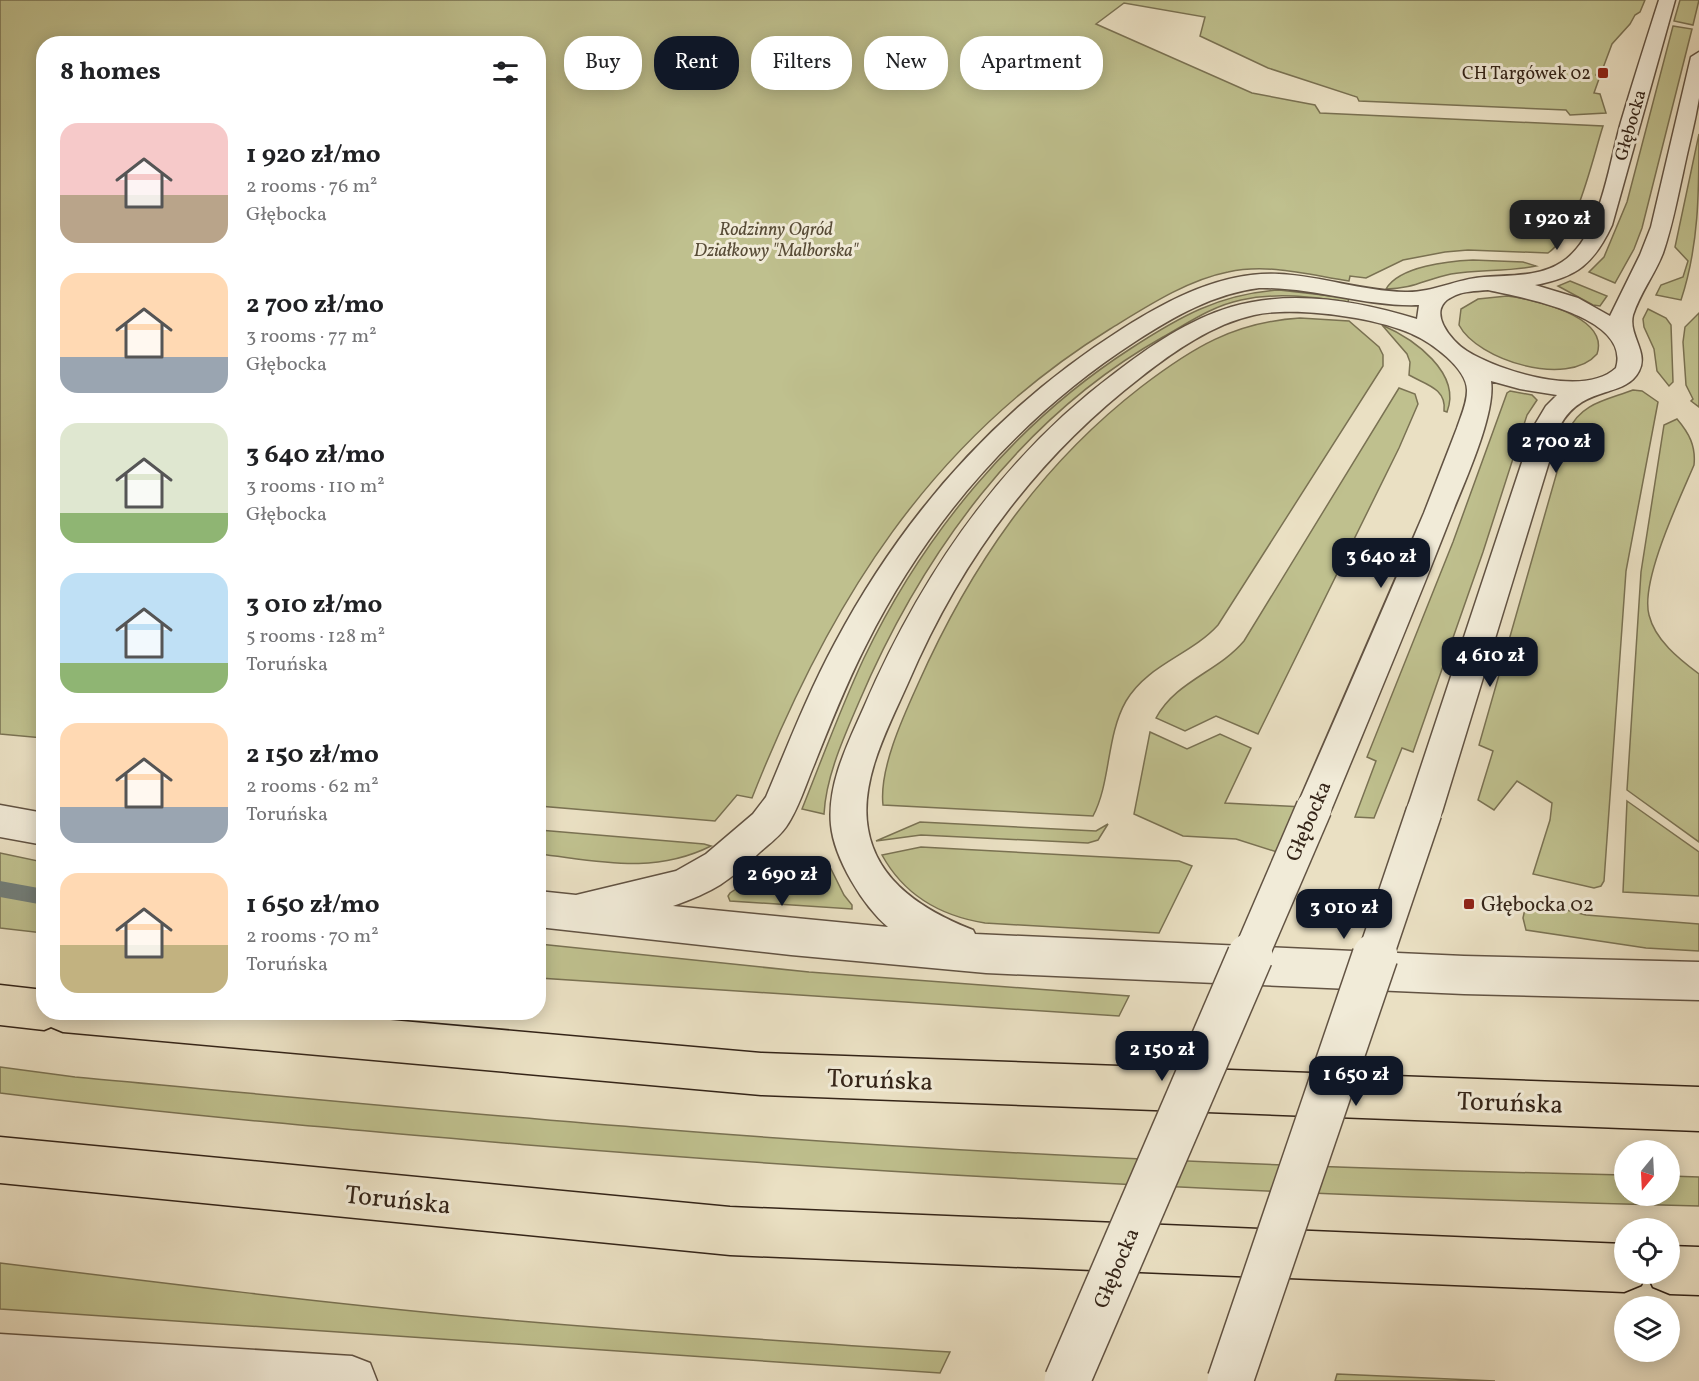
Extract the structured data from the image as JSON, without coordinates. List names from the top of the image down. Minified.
{"streets":{"highway":["Toruńska"],"street":["Głębocka"]},"parks":["Rodzinny Ogród Działkowy \"Malborska\""],"places":{"transit":["CH Targówek 02","Głębocka 02"]},"north":"bottom","page":{"chip":["Buy","Rent","Filters","New","Apartment"],"heading":"8 homes","list":[{"name":"1 920 zł/mo","note":"2 rooms · 76 m² · Głębocka"},{"name":"2 700 zł/mo","note":"3 rooms · 77 m² · Głębocka"},{"name":"3 640 zł/mo","note":"3 rooms · 110 m² · Głębocka"},{"name":"3 010 zł/mo","note":"5 rooms · 128 m² · Toruńska"},{"name":"2 150 zł/mo","note":"2 rooms · 62 m² · Toruńska"},{"name":"1 650 zł/mo","note":"2 rooms · 70 m² · Toruńska"}],"price":["1 920 zł","2 700 zł","3 640 zł","4 610 zł","2 690 zł","3 010 zł","2 150 zł","1 650 zł"]}}
